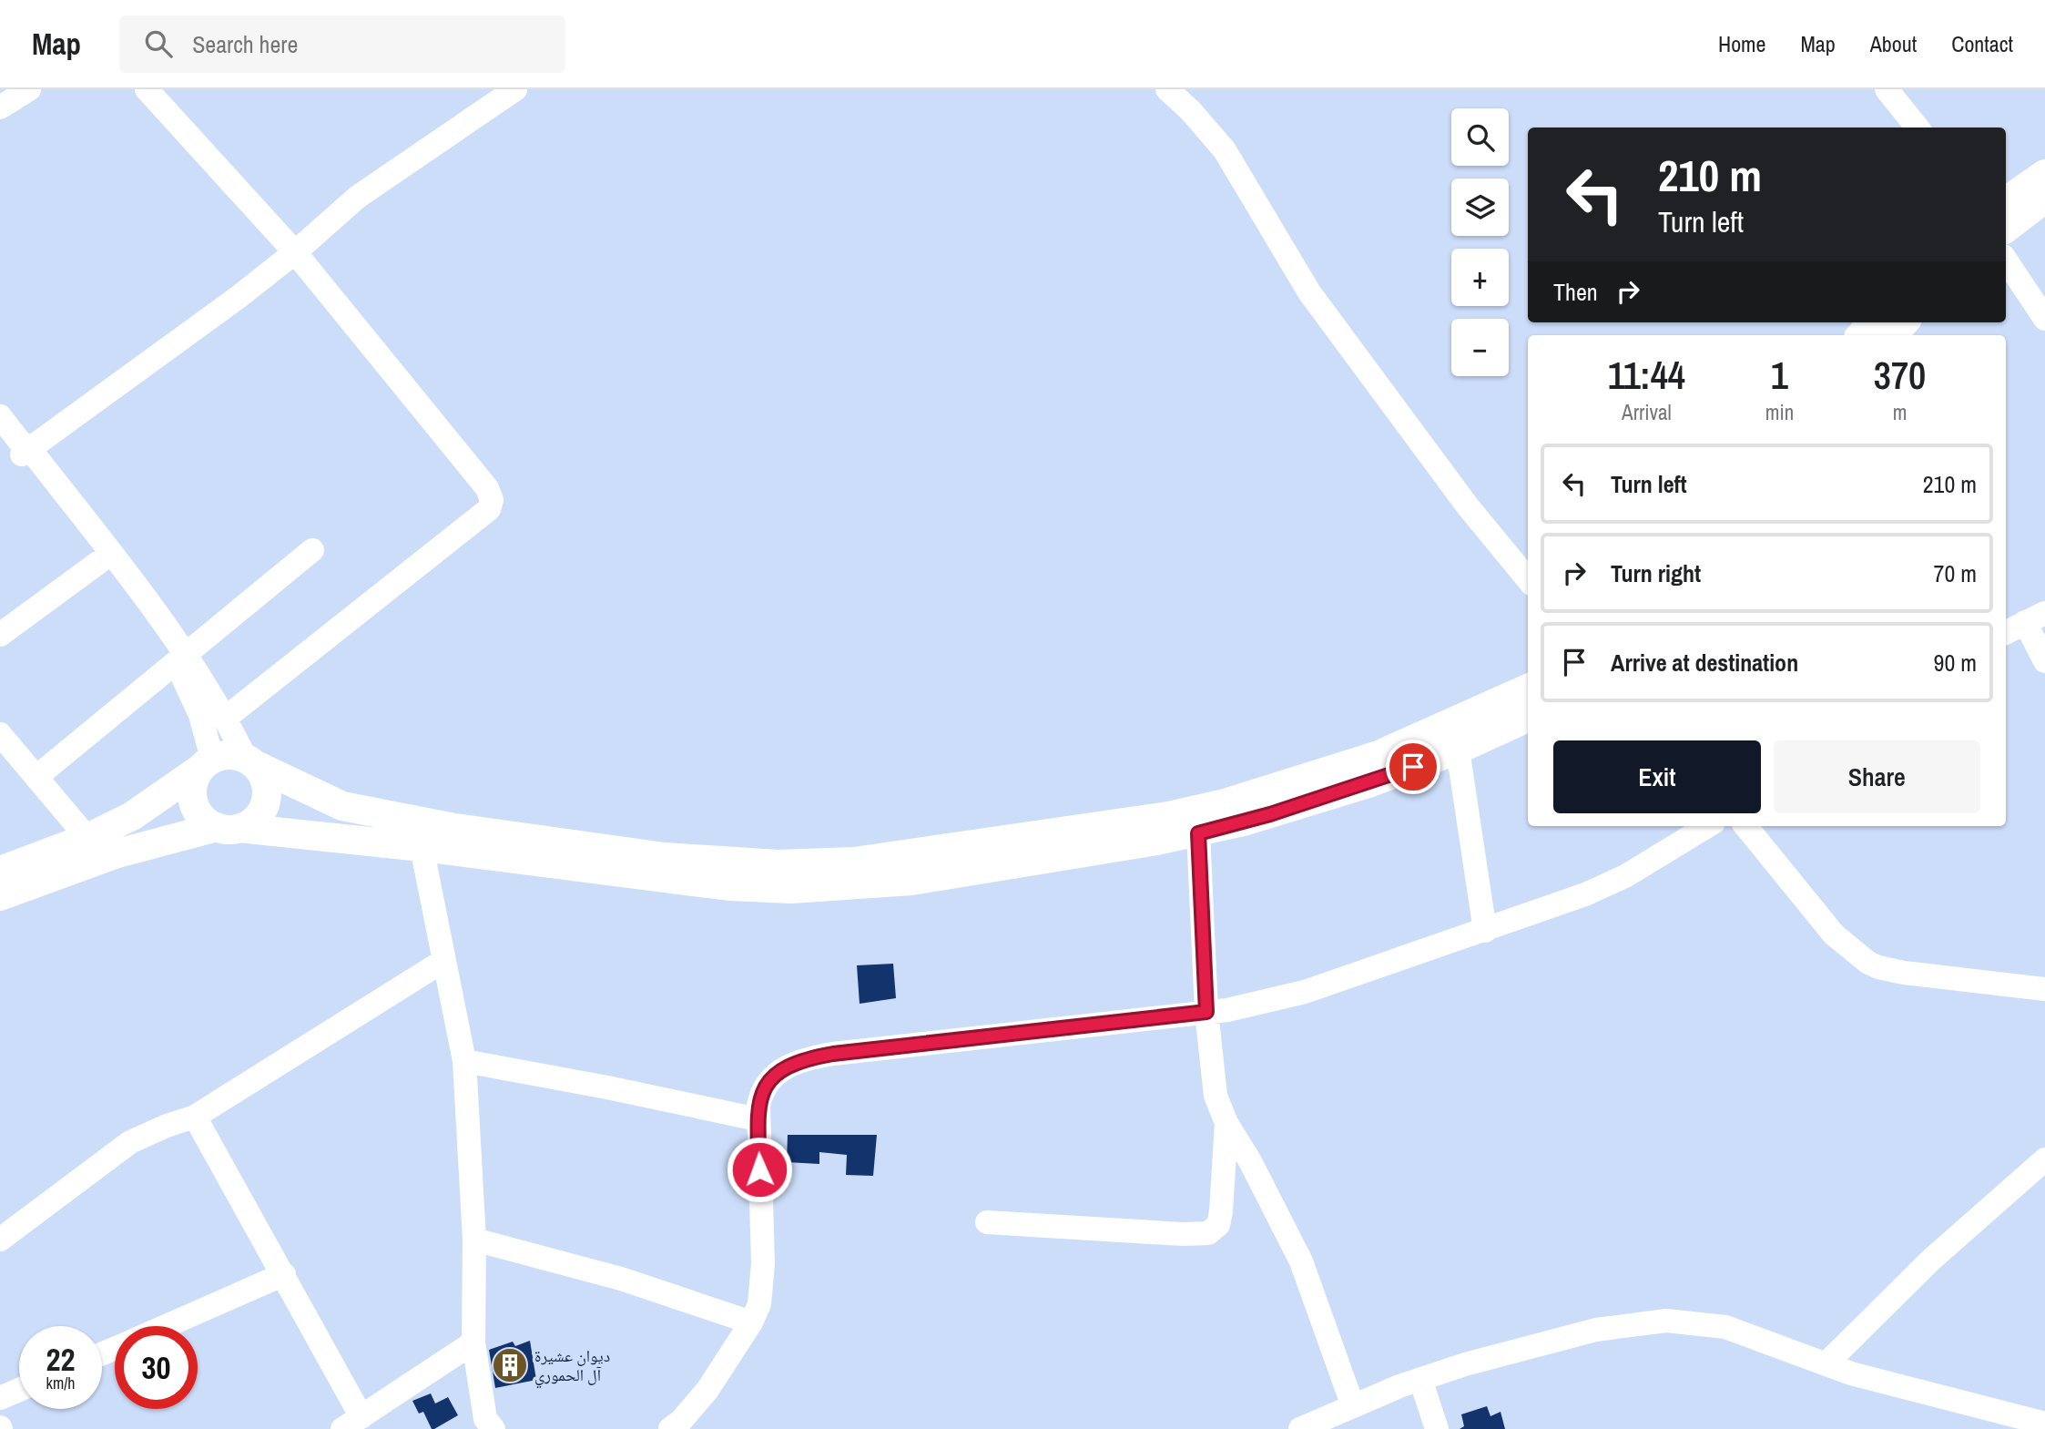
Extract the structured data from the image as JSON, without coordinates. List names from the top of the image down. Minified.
{"places":{"building":["ديوان عشيرة آل الحموري"]},"page":{"header":"Map","search":"Search here","nav":["Home","Map","About","Contact"],"map_buttons":["+","−"],"turn":["210 m","Turn left"],"then":"Then","eta":["11:44","Arrival","1","min","370","m"],"list":[{"name":"Turn left","value":"210 m"},{"name":"Turn right","value":"70 m"},{"name":"Arrive at destination","value":"90 m"}],"buttons":["Exit","Share"],"speed":"22 km/h","limit":"30"}}
